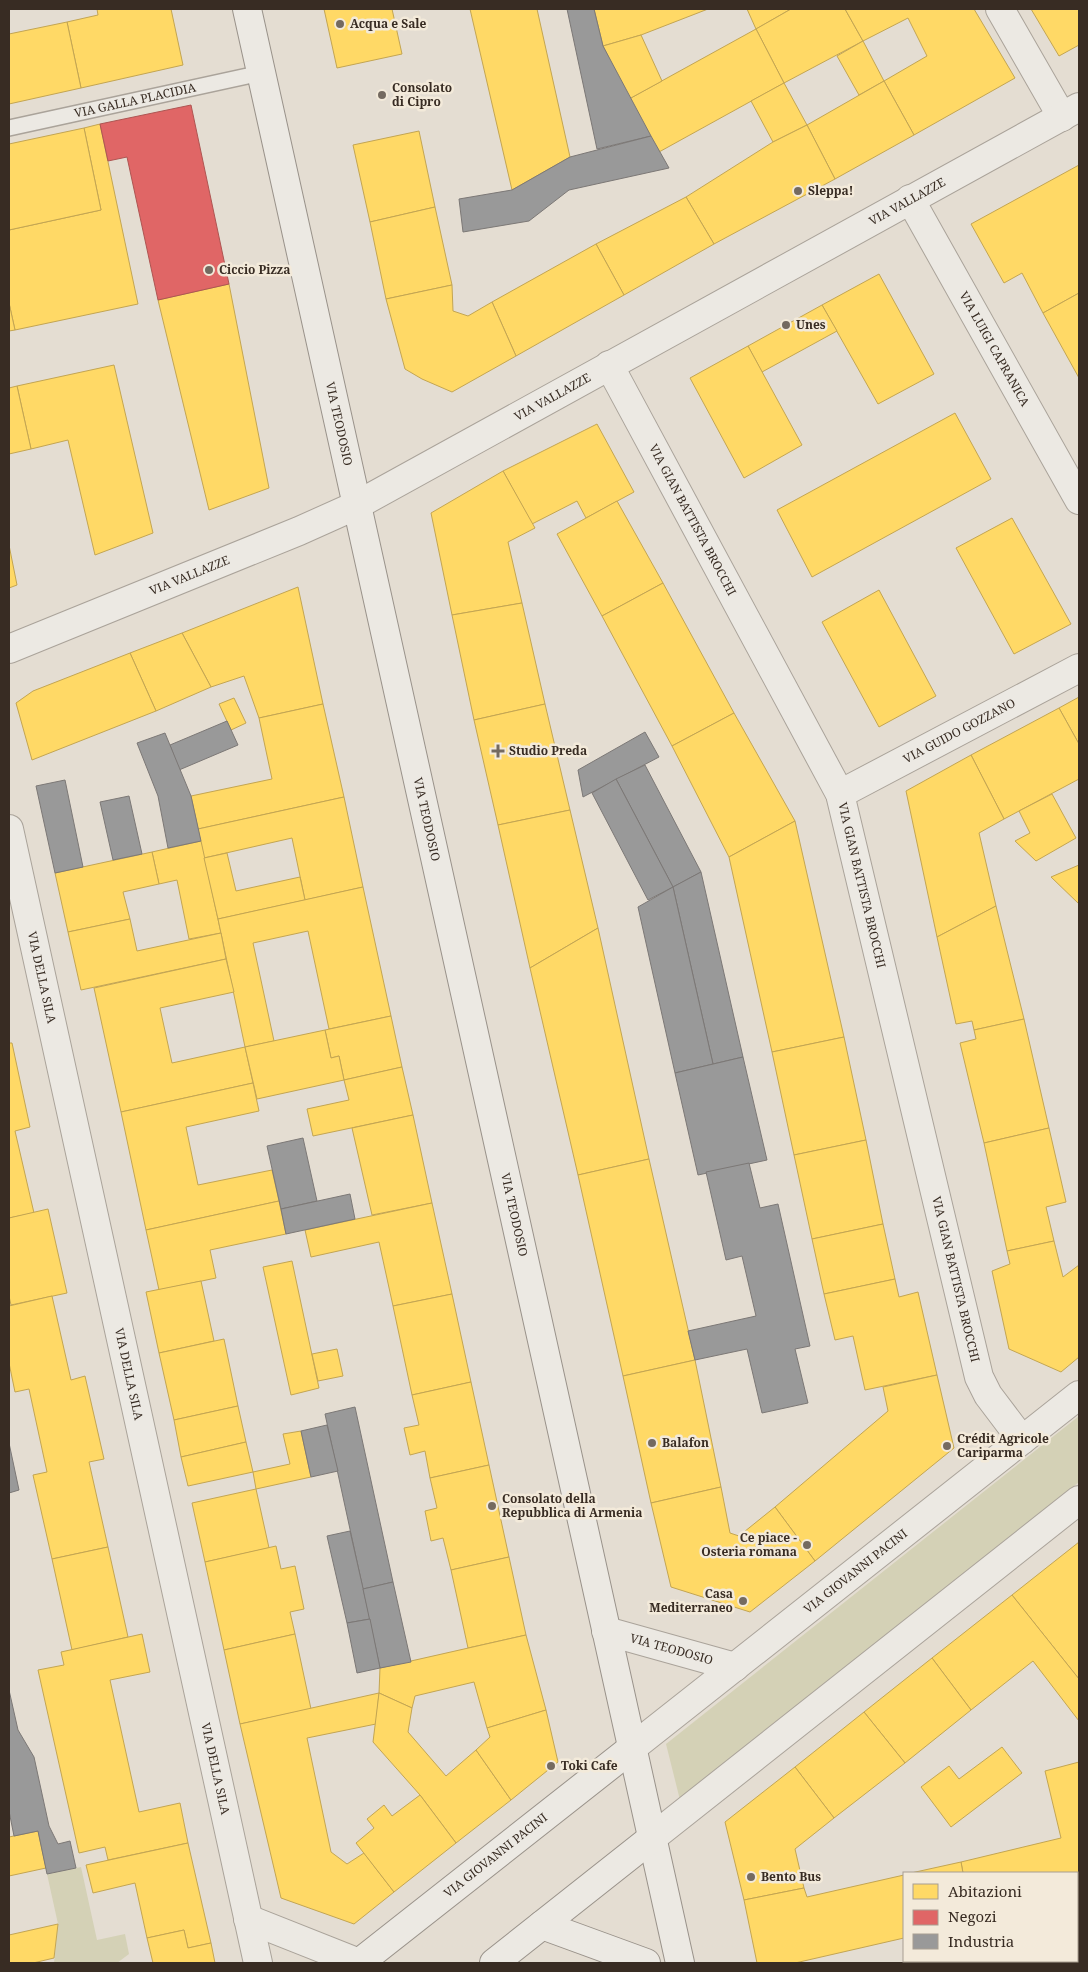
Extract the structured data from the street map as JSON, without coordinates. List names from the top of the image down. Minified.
{"streets":{"street":["VIA VALLAZZE","VIA LUIGI CAPRANICA","VIA TEODOSIO","VIA GIAN BATTISTA BROCCHI","VIA GUIDO GOZZANO","VIA DELLA SILA","VIA GIOVANNI PACINI"],"lane":["VIA GALLA PLACIDIA"]},"crossings":[["VIA GALLA PLACIDIA","VIA TEODOSIO"],["VIA VALLAZZE","VIA LUIGI CAPRANICA"],["VIA VALLAZZE","VIA TEODOSIO"],["VIA VALLAZZE","VIA GIAN BATTISTA BROCCHI"],["VIA TEODOSIO","VIA GIOVANNI PACINI"],["VIA GIAN BATTISTA BROCCHI","VIA GUIDO GOZZANO"],["VIA GIAN BATTISTA BROCCHI","VIA GIOVANNI PACINI"]],"places":{"other":["Acqua e Sale","Consolato di Cipro","Sleppa!","Ciccio Pizza","Unes","Balafon","Crédit Agricole Cariparma","Consolato della Repubblica di Armenia","Ce piace - Osteria romana","Casa Mediterraneo","Toki Cafe","Bento Bus"],"health":["Studio Preda"]},"legend":["Abitazioni","Negozi","Industria"]}
